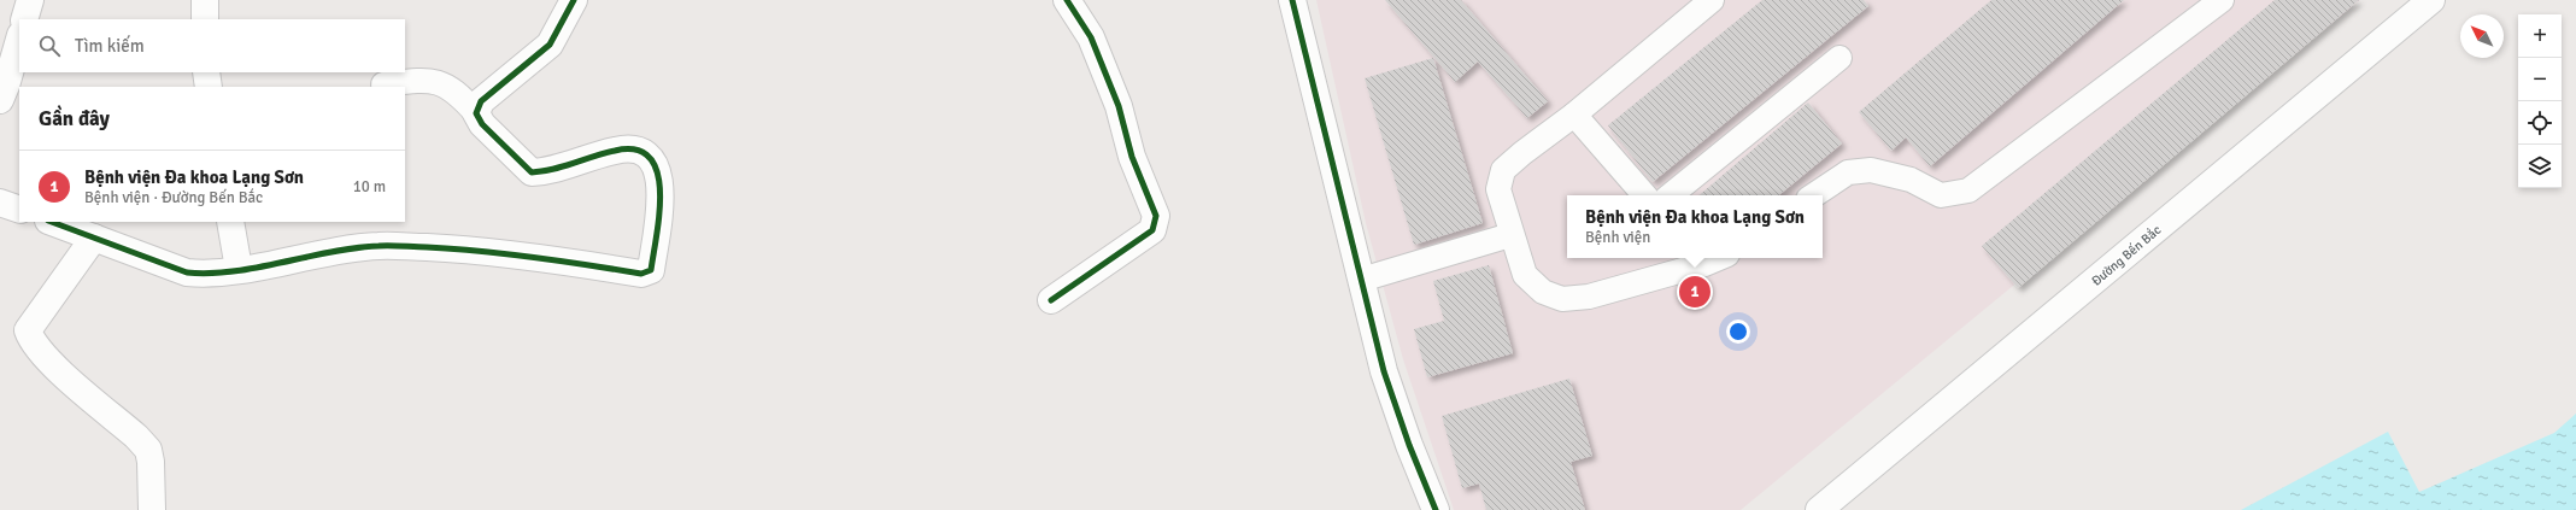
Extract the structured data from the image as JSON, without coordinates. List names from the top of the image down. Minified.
{"streets":{"street":["Đường Bến Bắc"]},"north":"top left","page":{"map_buttons":["+","−"],"search":"Tìm kiếm","heading":"Gần đây","list":[{"mark":"1","name":"Bệnh viện Đa khoa Lạng Sơn","note":"Bệnh viện · Đường Bến Bắc","value":"10 m"}],"popup":["Bệnh viện Đa khoa Lạng Sơn","Bệnh viện"],"pins":"1"}}
